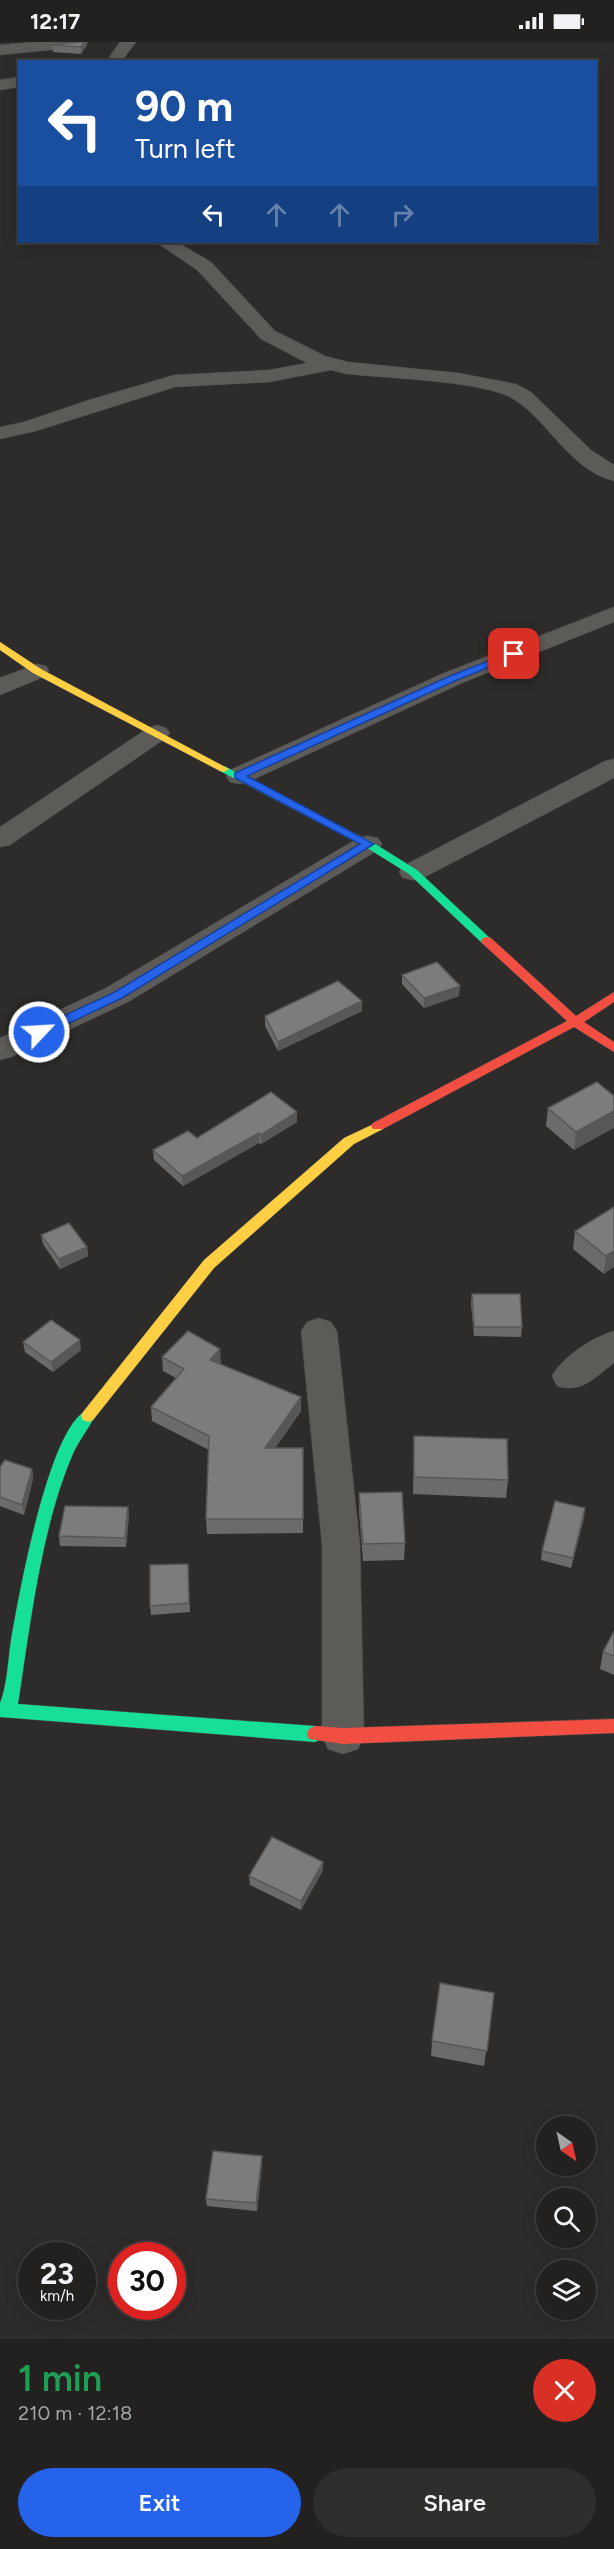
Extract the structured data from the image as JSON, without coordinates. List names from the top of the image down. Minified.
{"north":"bottom right","page":{"status":"12:17","turn":["90 m","Turn left"],"speed":"23 km/h","limit":"30","heading":["1 min","210 m · 12:18"],"buttons":["Exit","Share"]}}
